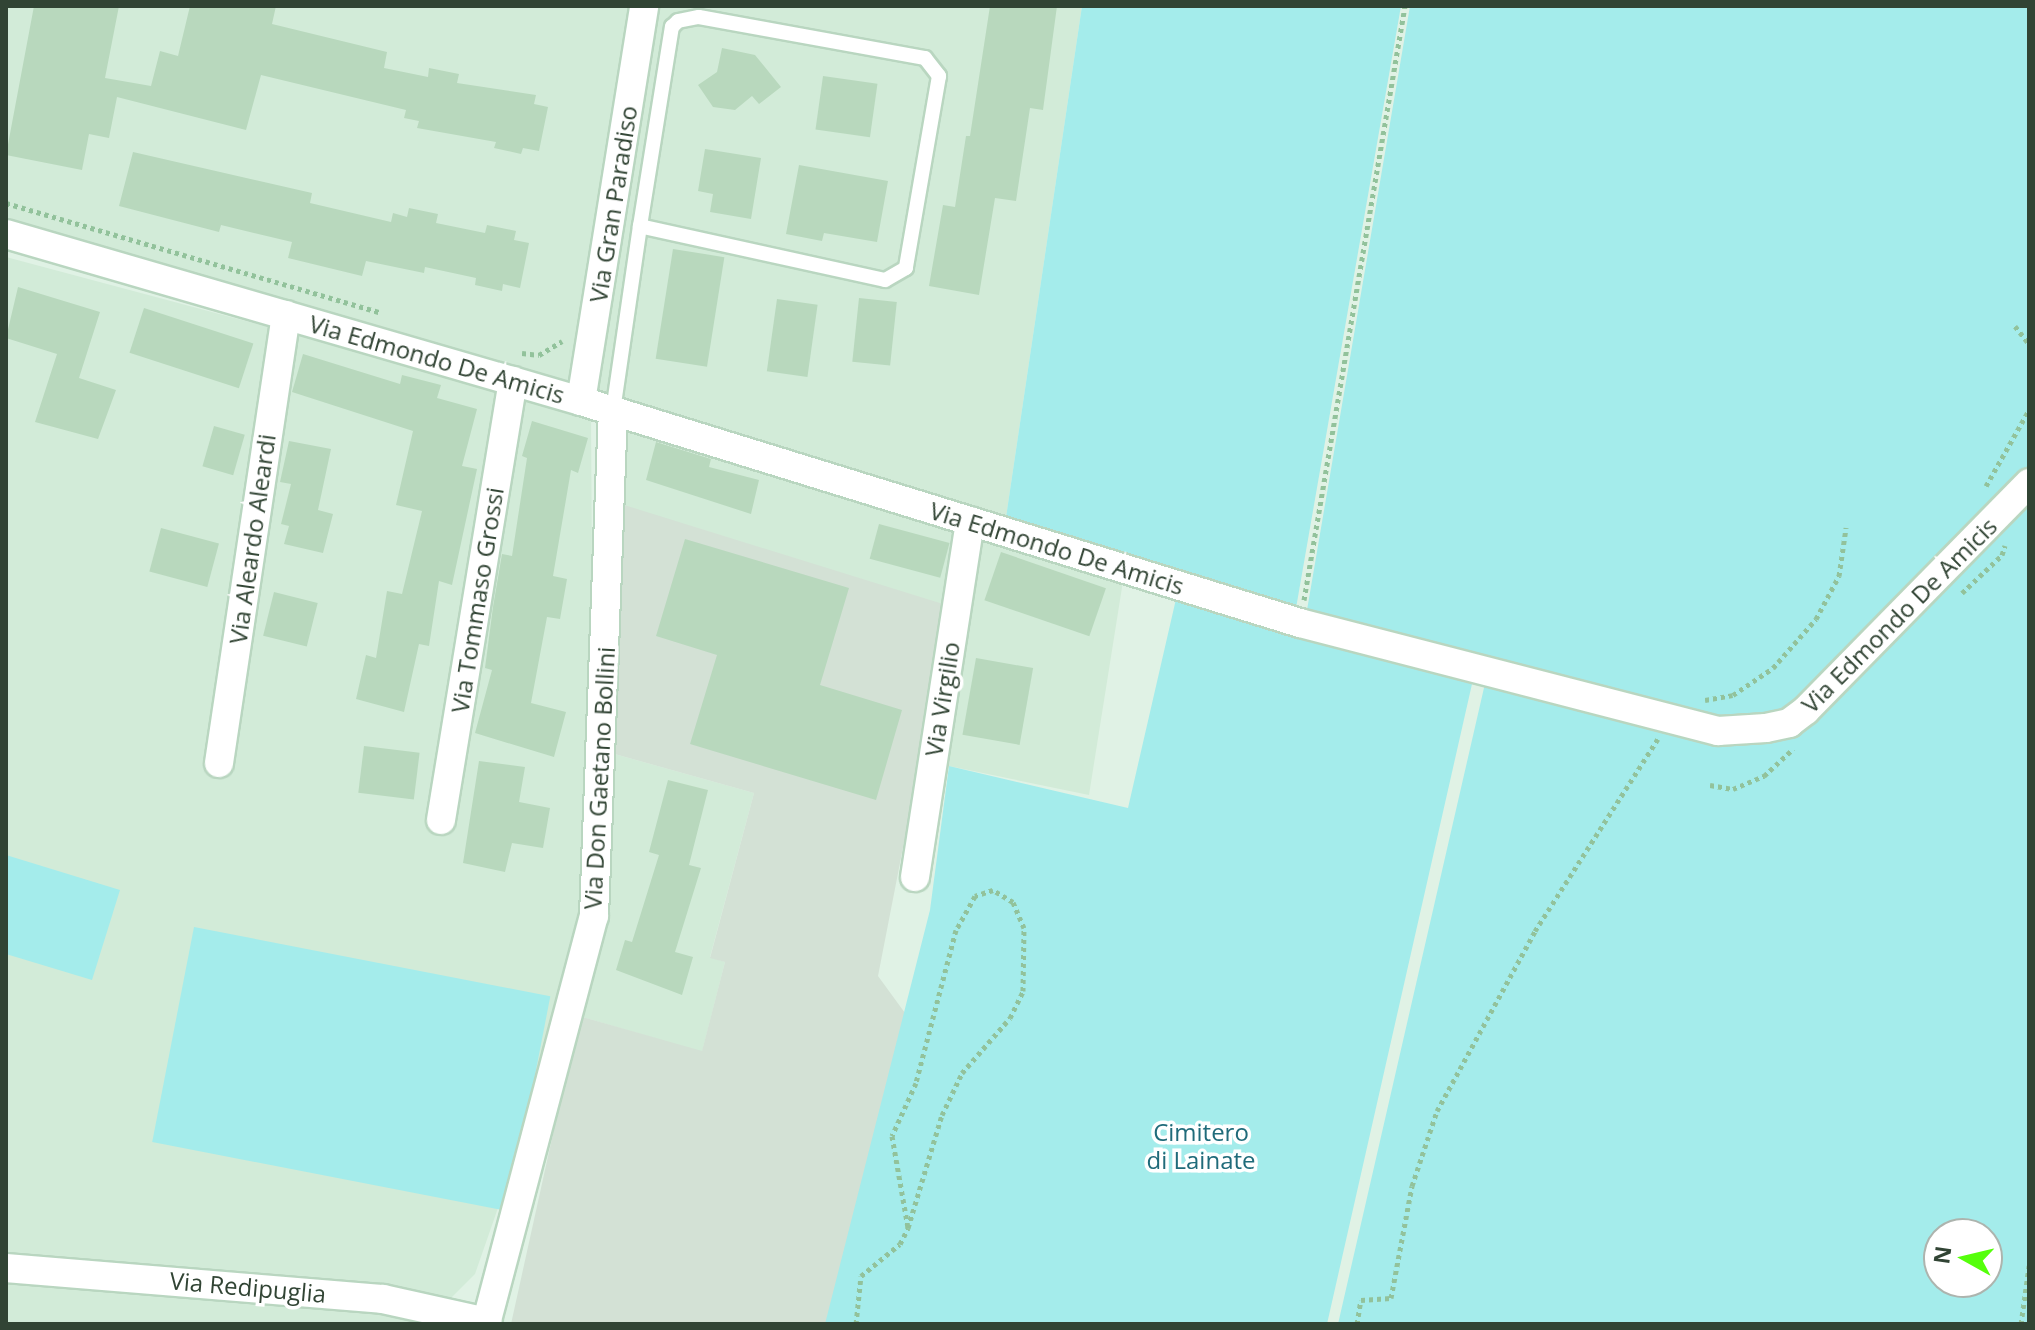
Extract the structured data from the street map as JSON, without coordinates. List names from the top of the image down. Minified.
{"streets":{"street":["Via Gran Paradiso","Via Edmondo De Amicis","Via Aleardo Aleardi","Via Tommaso Grossi","Via Virgilio","Via Don Gaetano Bollini","Via Redipuglia"]},"crossings":[["Via Gran Paradiso","Via Edmondo De Amicis"],["Via Edmondo De Amicis","Via Aleardo Aleardi"],["Via Edmondo De Amicis","Via Tommaso Grossi"],["Via Edmondo De Amicis","Via Virgilio"],["Via Edmondo De Amicis","Via Don Gaetano Bollini"],["Via Don Gaetano Bollini","Via Redipuglia"]],"parks":["Cimitero di Lainate"],"north":"left"}
